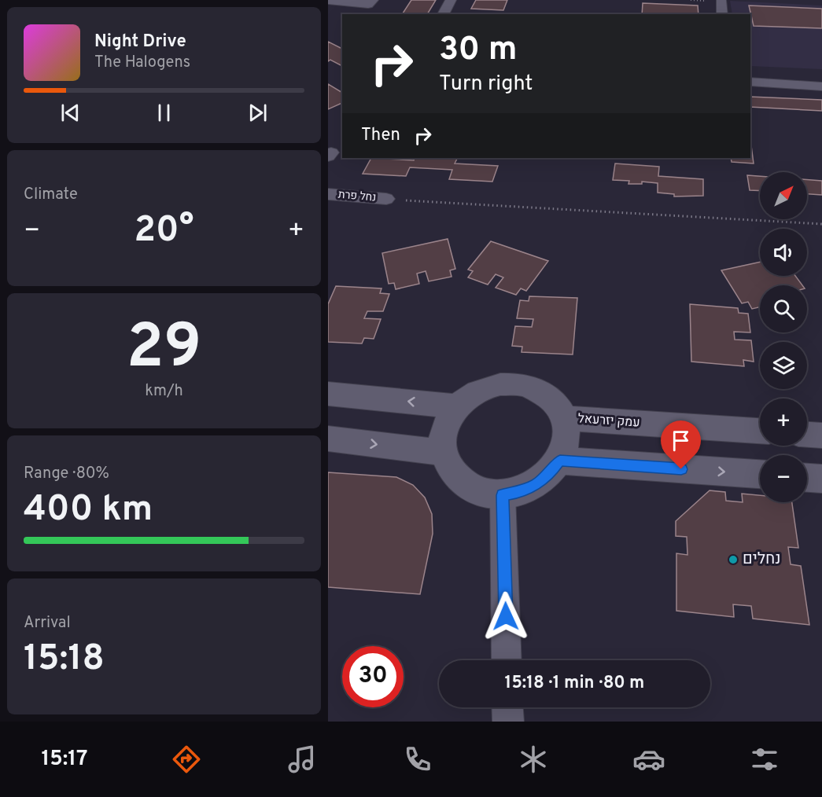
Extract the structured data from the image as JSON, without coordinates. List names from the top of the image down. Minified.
{"streets":{"main road":["עמק יזרעאל"],"street":["נחל פרת"]},"places":["נחלים"],"north":"top right","page":{"turn":["30 m","Turn right"],"song":["Night Drive","The Halogens"],"then":"Then","tile":["Climate",["29","km/h"],["Range · 80%","400 km"],["Arrival","15:18"]],"map_buttons":["+","−"],"heat":["−","20°","+"],"limit":"30","trip":"15:18 · 1 min · 80 m","tabs":"15:17"}}
